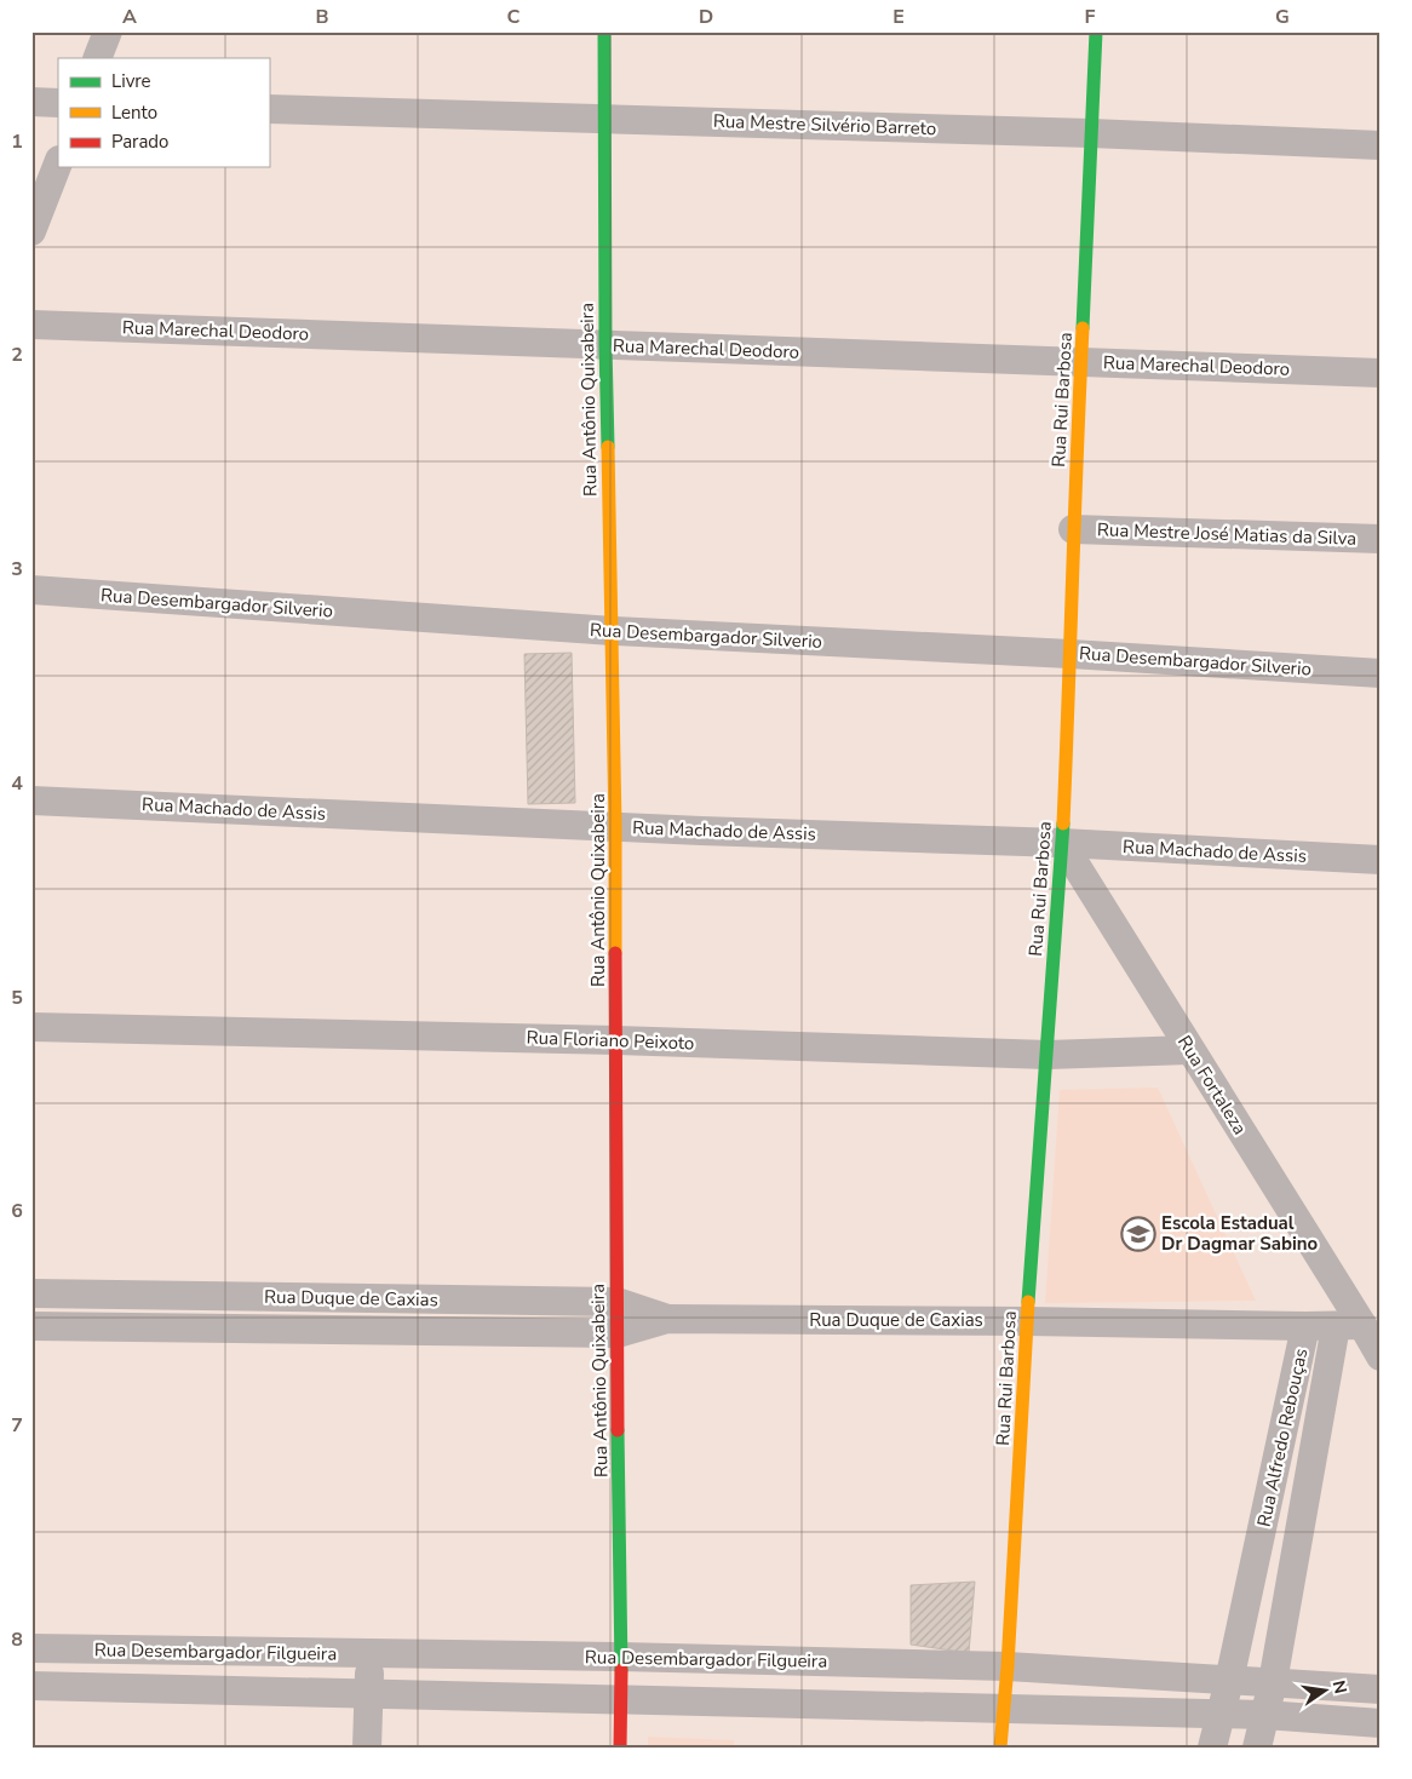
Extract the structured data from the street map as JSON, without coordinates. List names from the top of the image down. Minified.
{"streets":{"street":["Rua Mestre Silvério Barreto","Rua Marechal Deodoro","Rua Antônio Quixabeira","Rua Rui Barbosa","Rua Mestre José Matias da Silva","Rua Desembargador Silverio","Rua Machado de Assis","Rua Floriano Peixoto","Rua Fortaleza","Rua Duque de Caxias","Rua Alfredo Rebouças","Rua Desembargador Filgueira"]},"crossings":[["Rua Mestre Silvério Barreto","Rua Antônio Quixabeira"],["Rua Mestre Silvério Barreto","Rua Rui Barbosa"],["Rua Marechal Deodoro","Rua Antônio Quixabeira"],["Rua Marechal Deodoro","Rua Rui Barbosa"],["Rua Antônio Quixabeira","Rua Desembargador Silverio"],["Rua Antônio Quixabeira","Rua Machado de Assis"],["Rua Antônio Quixabeira","Rua Floriano Peixoto"],["Rua Antônio Quixabeira","Rua Duque de Caxias"],["Rua Antônio Quixabeira","Rua Desembargador Filgueira"],["Rua Rui Barbosa","Rua Mestre José Matias da Silva"],["Rua Rui Barbosa","Rua Desembargador Silverio"],["Rua Rui Barbosa","Rua Machado de Assis"],["Rua Rui Barbosa","Rua Floriano Peixoto"],["Rua Rui Barbosa","Rua Fortaleza"],["Rua Rui Barbosa","Rua Duque de Caxias"],["Rua Rui Barbosa","Rua Desembargador Filgueira"],["Rua Machado de Assis","Rua Fortaleza"],["Rua Floriano Peixoto","Rua Fortaleza"],["Rua Fortaleza","Rua Alfredo Rebouças"],["Rua Duque de Caxias","Rua Alfredo Rebouças"],["Rua Alfredo Rebouças","Rua Desembargador Filgueira"]],"places":{"school or university":["Escola Estadual Dr Dagmar Sabino"]},"legend":["Livre","Lento","Parado"],"north":"right","grid":{"columns":["A","B","C","D","E","F","G"],"rows":["1","2","3","4","5","6","7","8"]}}
